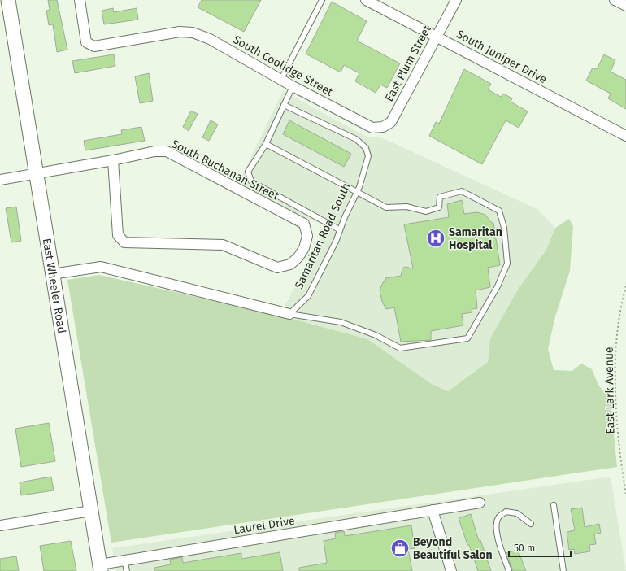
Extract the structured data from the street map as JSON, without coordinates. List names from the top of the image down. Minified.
{"streets":{"main road":["East Wheeler Road"],"street":["South Juniper Drive","East Plum Street","South Coolidge Street","South Buchanan Street","Laurel Drive"],"lane":["Samaritan Road South"],"path":["East Lark Avenue"]},"crossings":[["South Juniper Drive","East Plum Street"],["East Plum Street","South Coolidge Street"],["South Buchanan Street","East Wheeler Road"],["East Wheeler Road","Laurel Drive"]],"places":{"hospital":["Samaritan Hospital"],"shop":["Beyond Beautiful Salon"]},"scale_bar":"50 m"}
